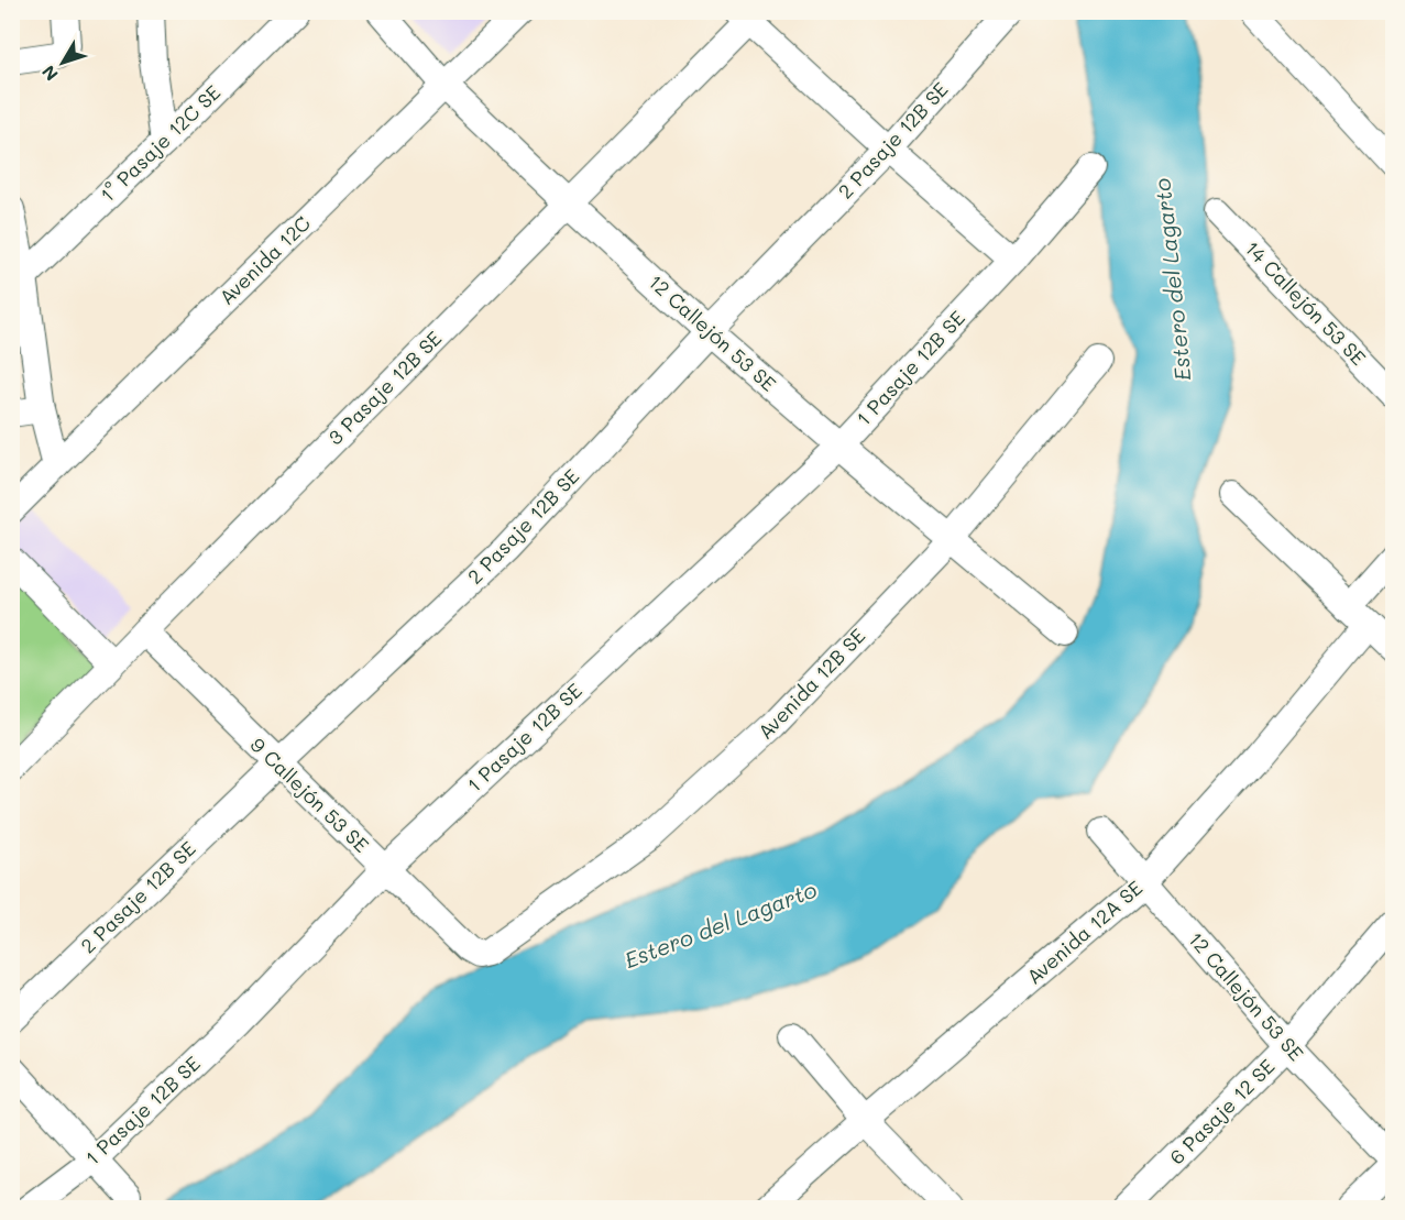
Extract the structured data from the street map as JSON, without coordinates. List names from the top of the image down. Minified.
{"streets":{"street":["2 Pasaje 12B SE","1° Pasaje 12C SE","Avenida 12C","14 Callejón 53 SE","12 Callejón 53 SE","1 Pasaje 12B SE","3 Pasaje 12B SE","Avenida 12B SE","9 Callejón 53 SE","Avenida 12A SE","6 Pasaje 12 SE"]},"crossings":[["2 Pasaje 12B SE","12 Callejón 53 SE"],["2 Pasaje 12B SE","9 Callejón 53 SE"],["Avenida 12C","12 Callejón 53 SE"],["12 Callejón 53 SE","1 Pasaje 12B SE"],["12 Callejón 53 SE","3 Pasaje 12B SE"],["12 Callejón 53 SE","Avenida 12B SE"],["12 Callejón 53 SE","Avenida 12A SE"],["12 Callejón 53 SE","6 Pasaje 12 SE"],["1 Pasaje 12B SE","9 Callejón 53 SE"],["3 Pasaje 12B SE","9 Callejón 53 SE"],["Avenida 12B SE","9 Callejón 53 SE"]],"water":["Estero del Lagarto"],"north":"bottom left"}
